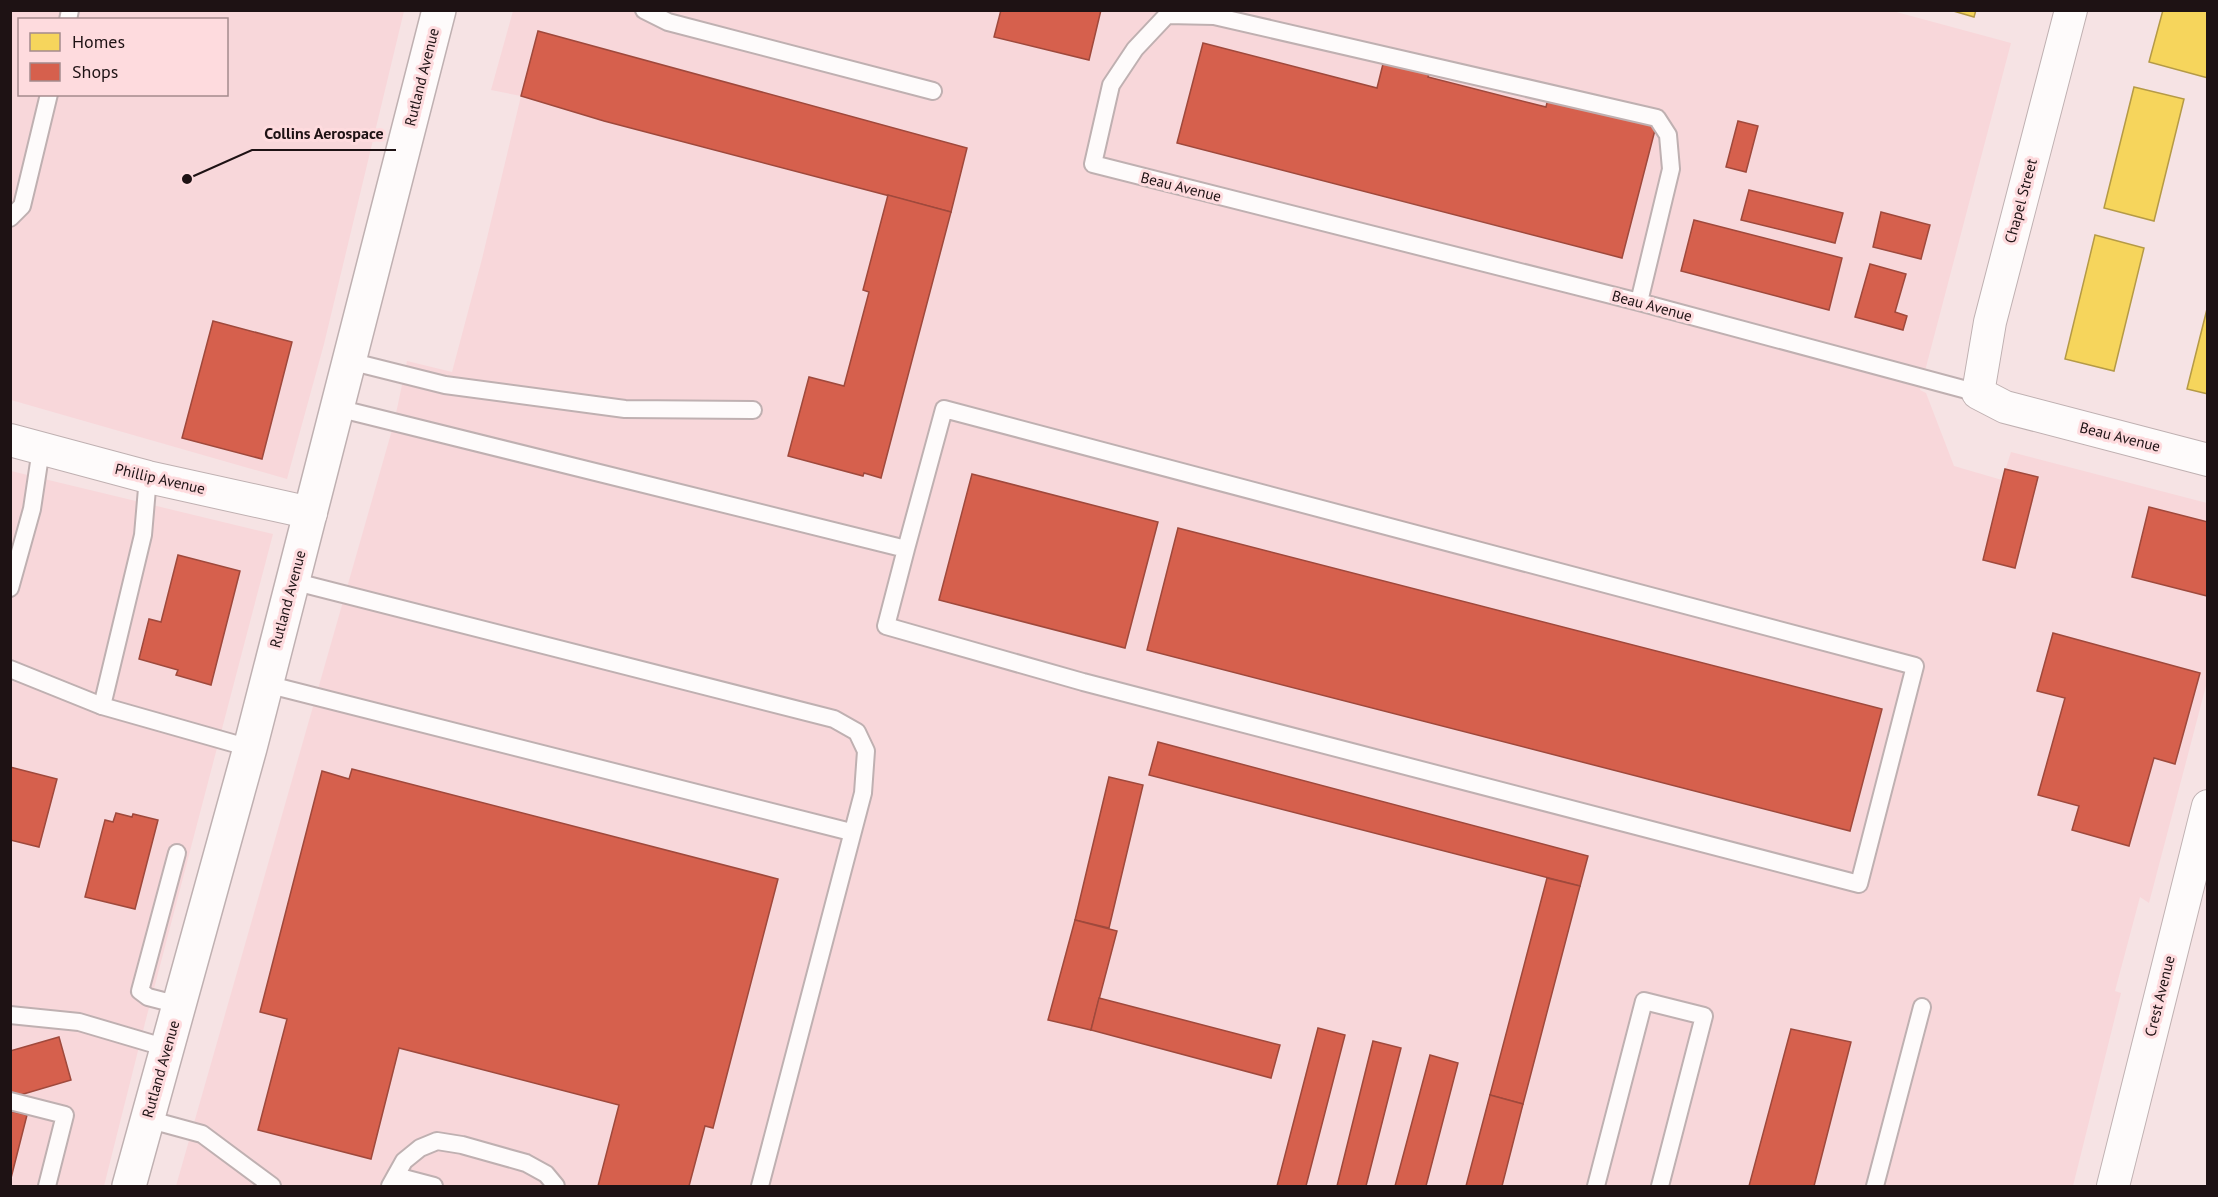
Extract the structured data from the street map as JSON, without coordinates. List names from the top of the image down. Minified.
{"streets":{"street":["Rutland Avenue","Beau Avenue","Chapel Street","Phillip Avenue","Crest Avenue"]},"crossings":[["Rutland Avenue","Phillip Avenue"],["Beau Avenue","Chapel Street"]],"places":["Collins Aerospace"],"legend":["Homes","Shops"]}
